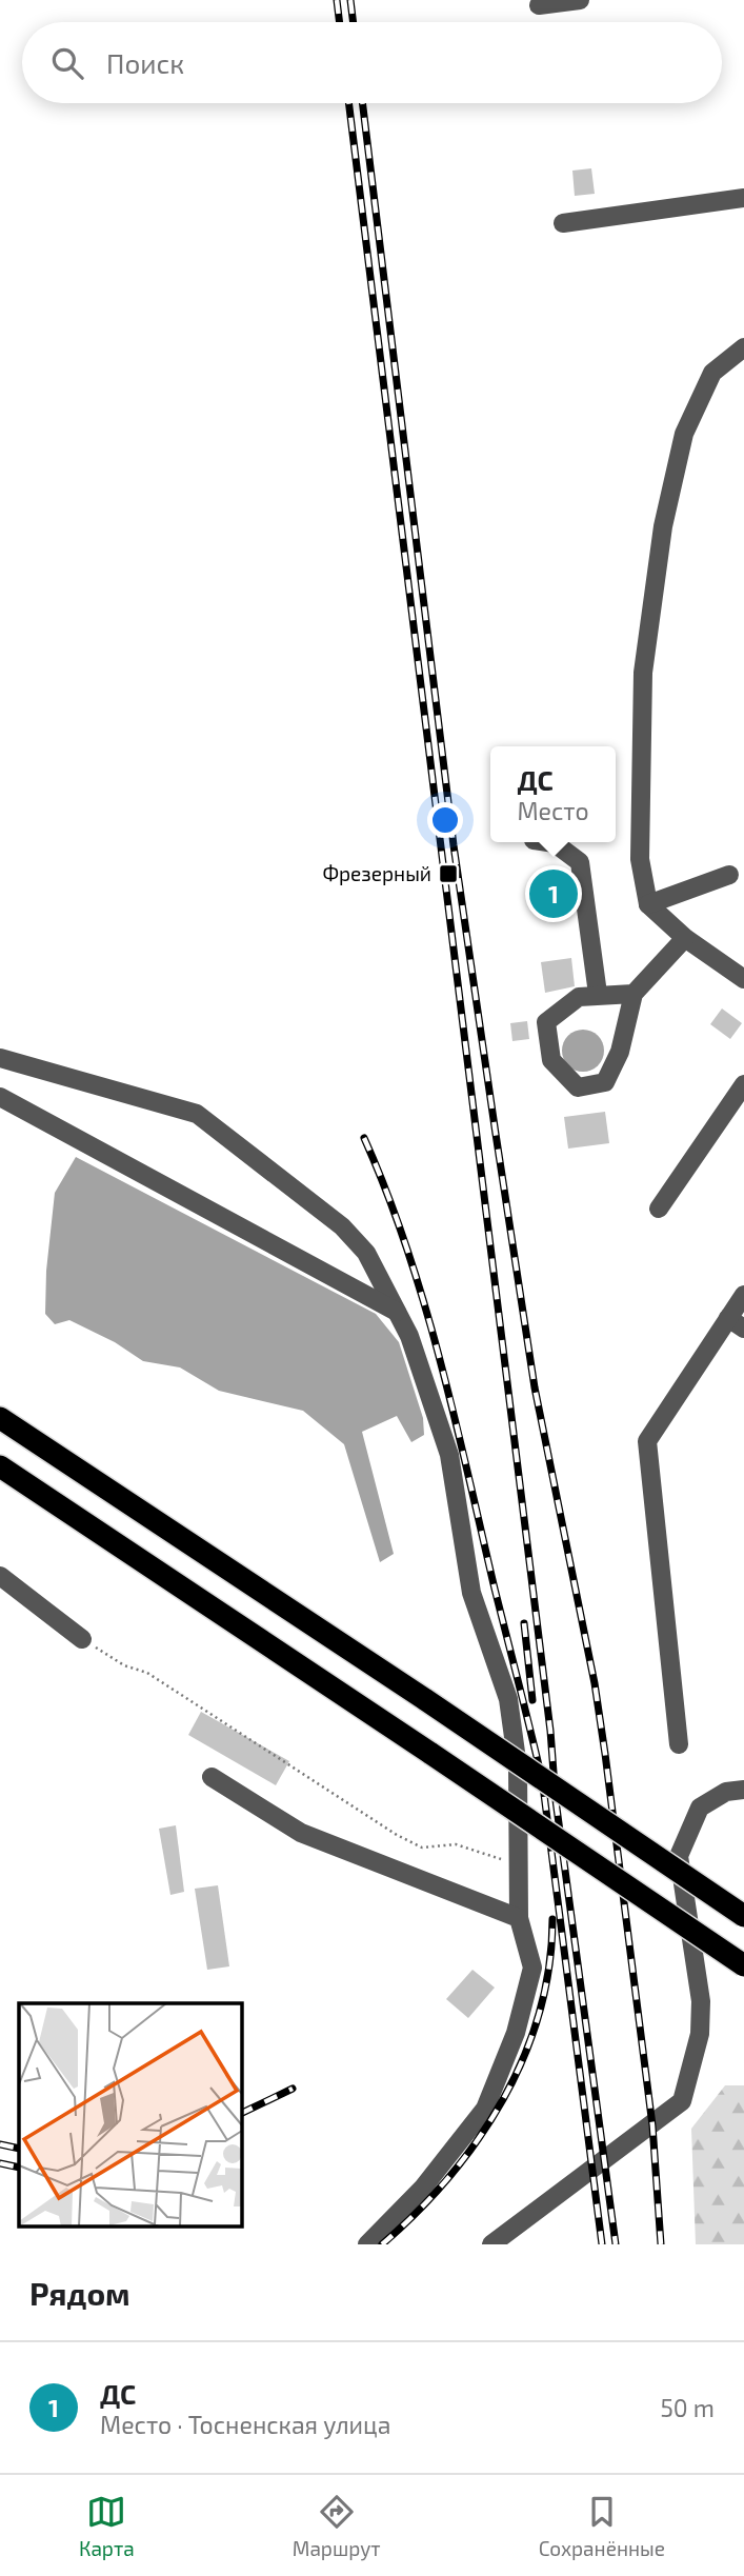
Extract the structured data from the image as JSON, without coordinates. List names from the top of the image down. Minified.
{"places":{"transit":["Фрезерный"]},"page":{"search":"Поиск","popup":["ДС","Место"],"pins":"1","heading":"Рядом","list":[{"mark":"1","name":"ДС","note":"Место · Тосненская улица","value":"50 m"}],"nav":["Карта","Маршрут","Сохранённые"]}}
